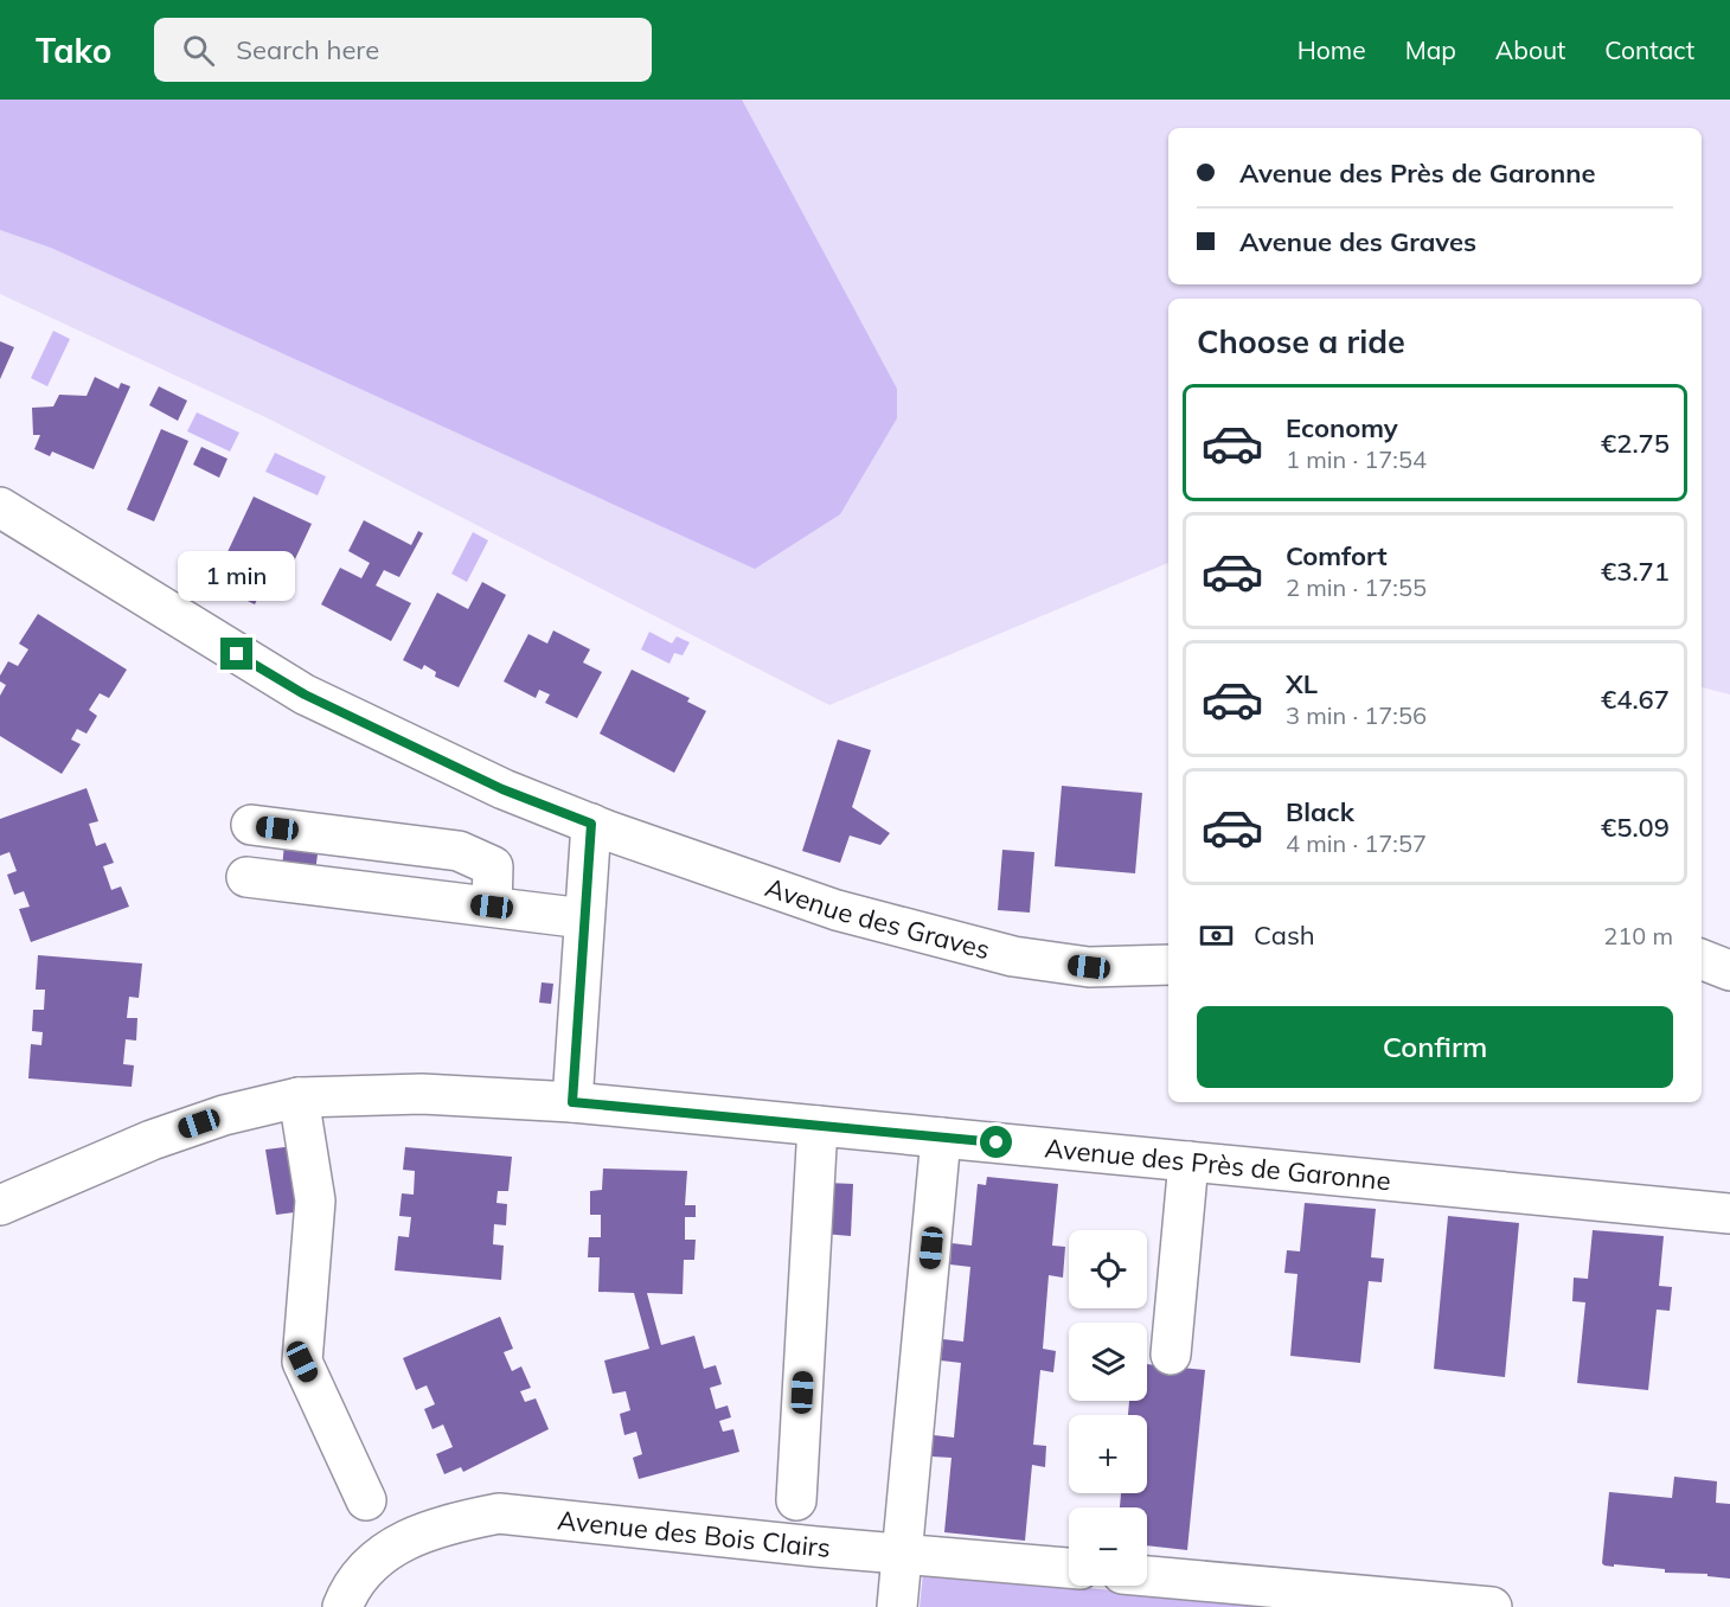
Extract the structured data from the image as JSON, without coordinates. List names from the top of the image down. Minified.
{"streets":{"street":["Avenue des Graves","Avenue des Près de Garonne","Avenue des Bois Clairs"]},"page":{"header":"Tako","search":"Search here","nav":["Home","Map","About","Contact"],"banner":["Avenue des Près de Garonne","Avenue des Graves"],"heading":"Choose a ride","list":[{"name":"Economy","note":"1 min · 17:54","value":"€2.75"},{"name":"Comfort","note":"2 min · 17:55","value":"€3.71"},{"name":"XL","note":"3 min · 17:56","value":"€4.67"},{"name":"Black","note":"4 min · 17:57","value":"€5.09"}],"bubble":"1 min","pay":["Cash","210 m"],"buttons":"Confirm","map_buttons":["+","−"]}}
